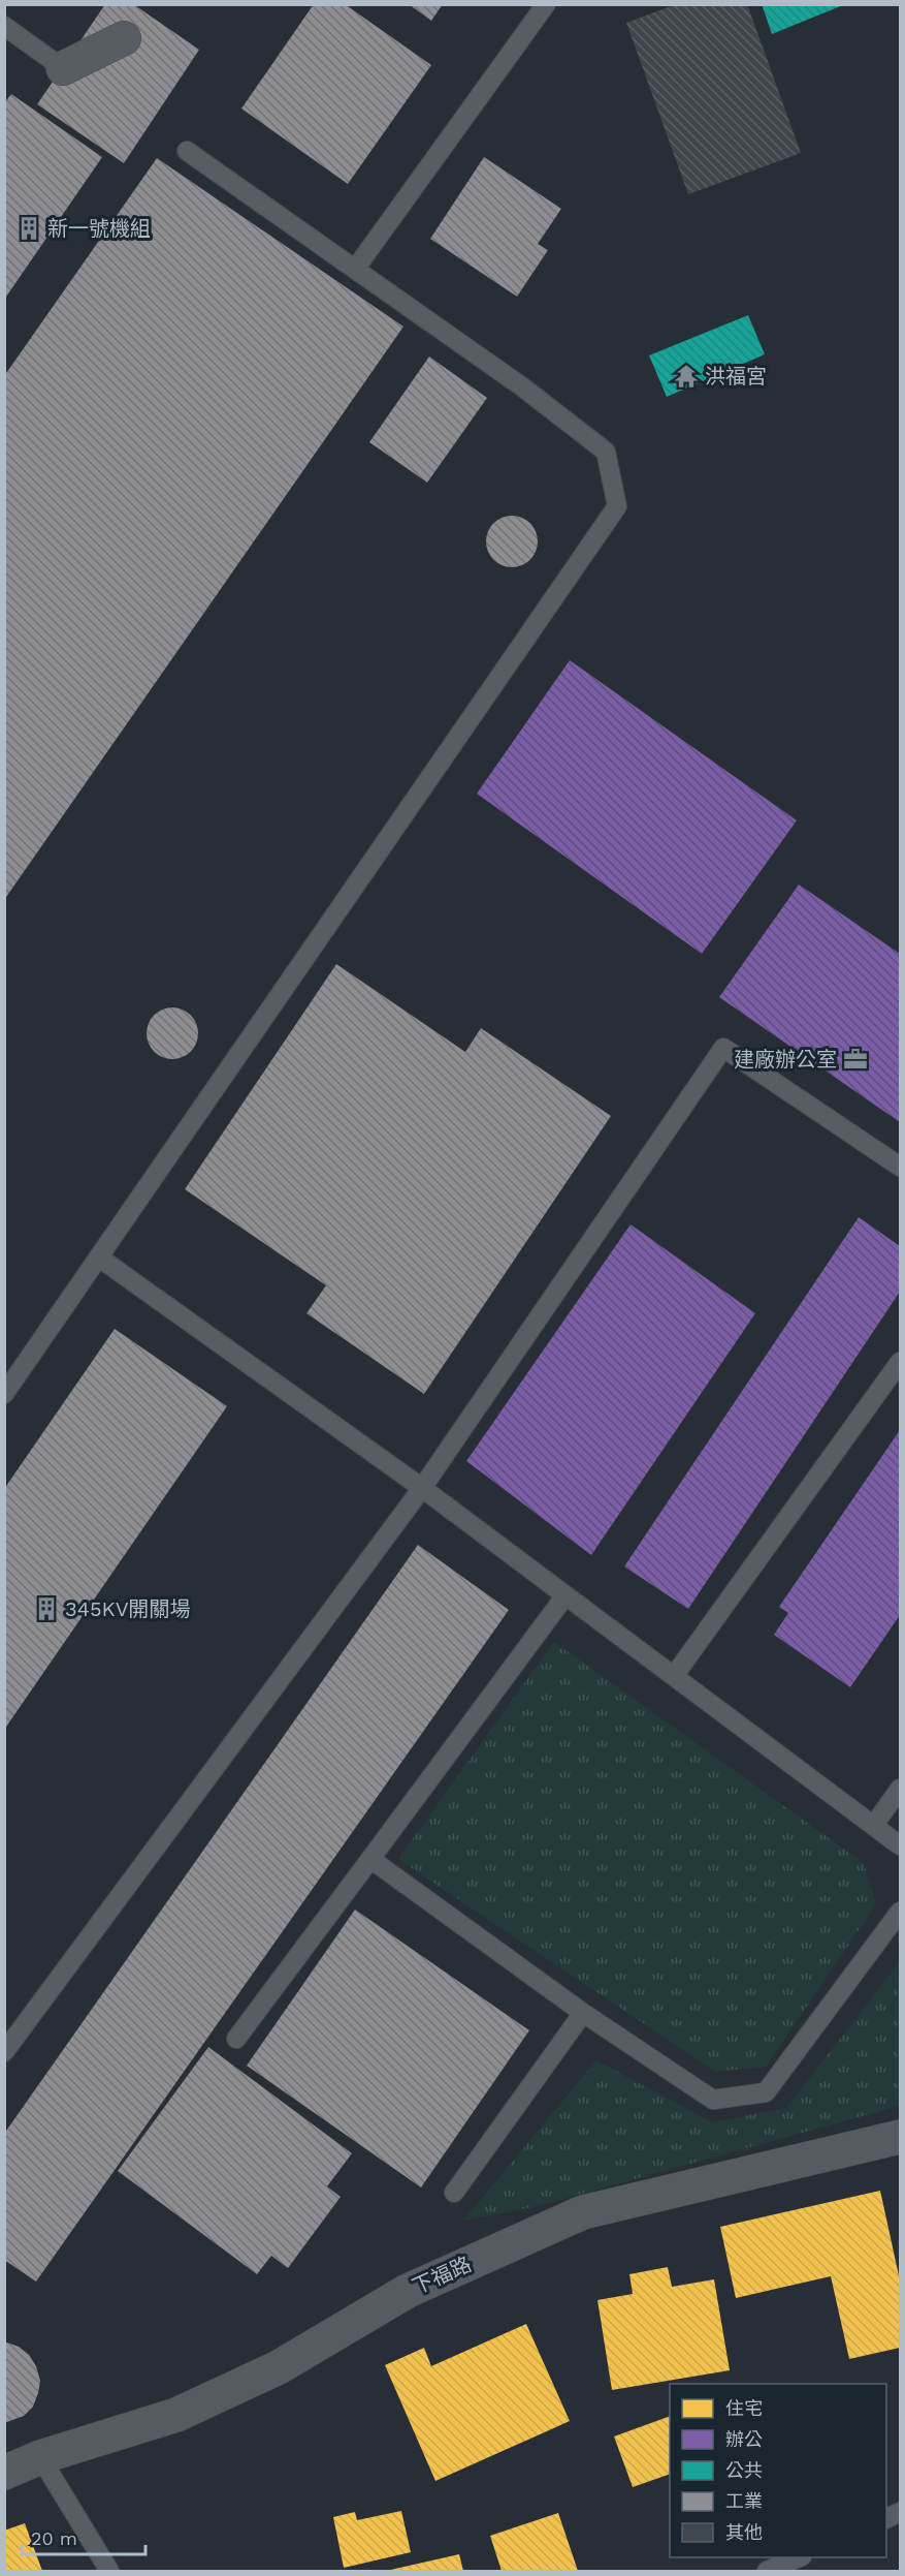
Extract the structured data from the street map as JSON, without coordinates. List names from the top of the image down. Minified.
{"streets":{"main road":["下福路"]},"places":{"building":["新一號機組","345KV開關場"],"temple":["洪福宮"],"office":["建廠辦公室"]},"legend":["住宅","辦公","公共","工業","其他"],"scale_bar":"20 m"}
